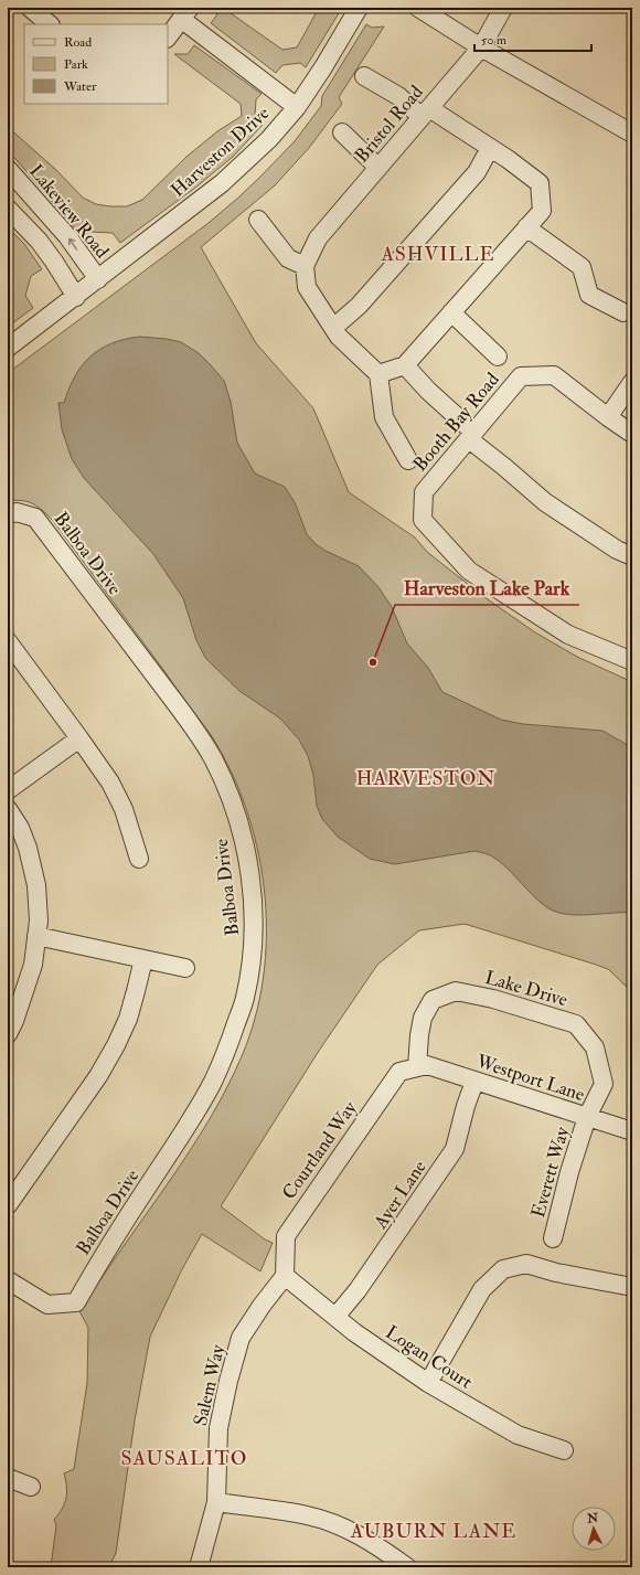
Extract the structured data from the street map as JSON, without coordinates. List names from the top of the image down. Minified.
{"streets":{"street":["Bristol Road","Harveston Drive","Lakeview Road","Booth Bay Road","Balboa Drive","Lake Drive","Westport Lane","Courtland Way","Everett Way","Ayer Lane","Logan Court","Salem Way"]},"crossings":[["Harveston Drive","Lakeview Road"],["Lake Drive","Westport Lane"],["Lake Drive","Courtland Way"],["Lake Drive","Everett Way"],["Westport Lane","Courtland Way"],["Westport Lane","Everett Way"],["Westport Lane","Ayer Lane"],["Courtland Way","Logan Court"],["Courtland Way","Salem Way"],["Ayer Lane","Logan Court"],["Logan Court","Salem Way"]],"districts":["ASHVILLE","HARVESTON","SAUSALITO","AUBURN LANE"],"places":["Harveston Lake Park"],"legend":["Road","Park","Water"],"scale_bar":"50 m","north":"top"}
